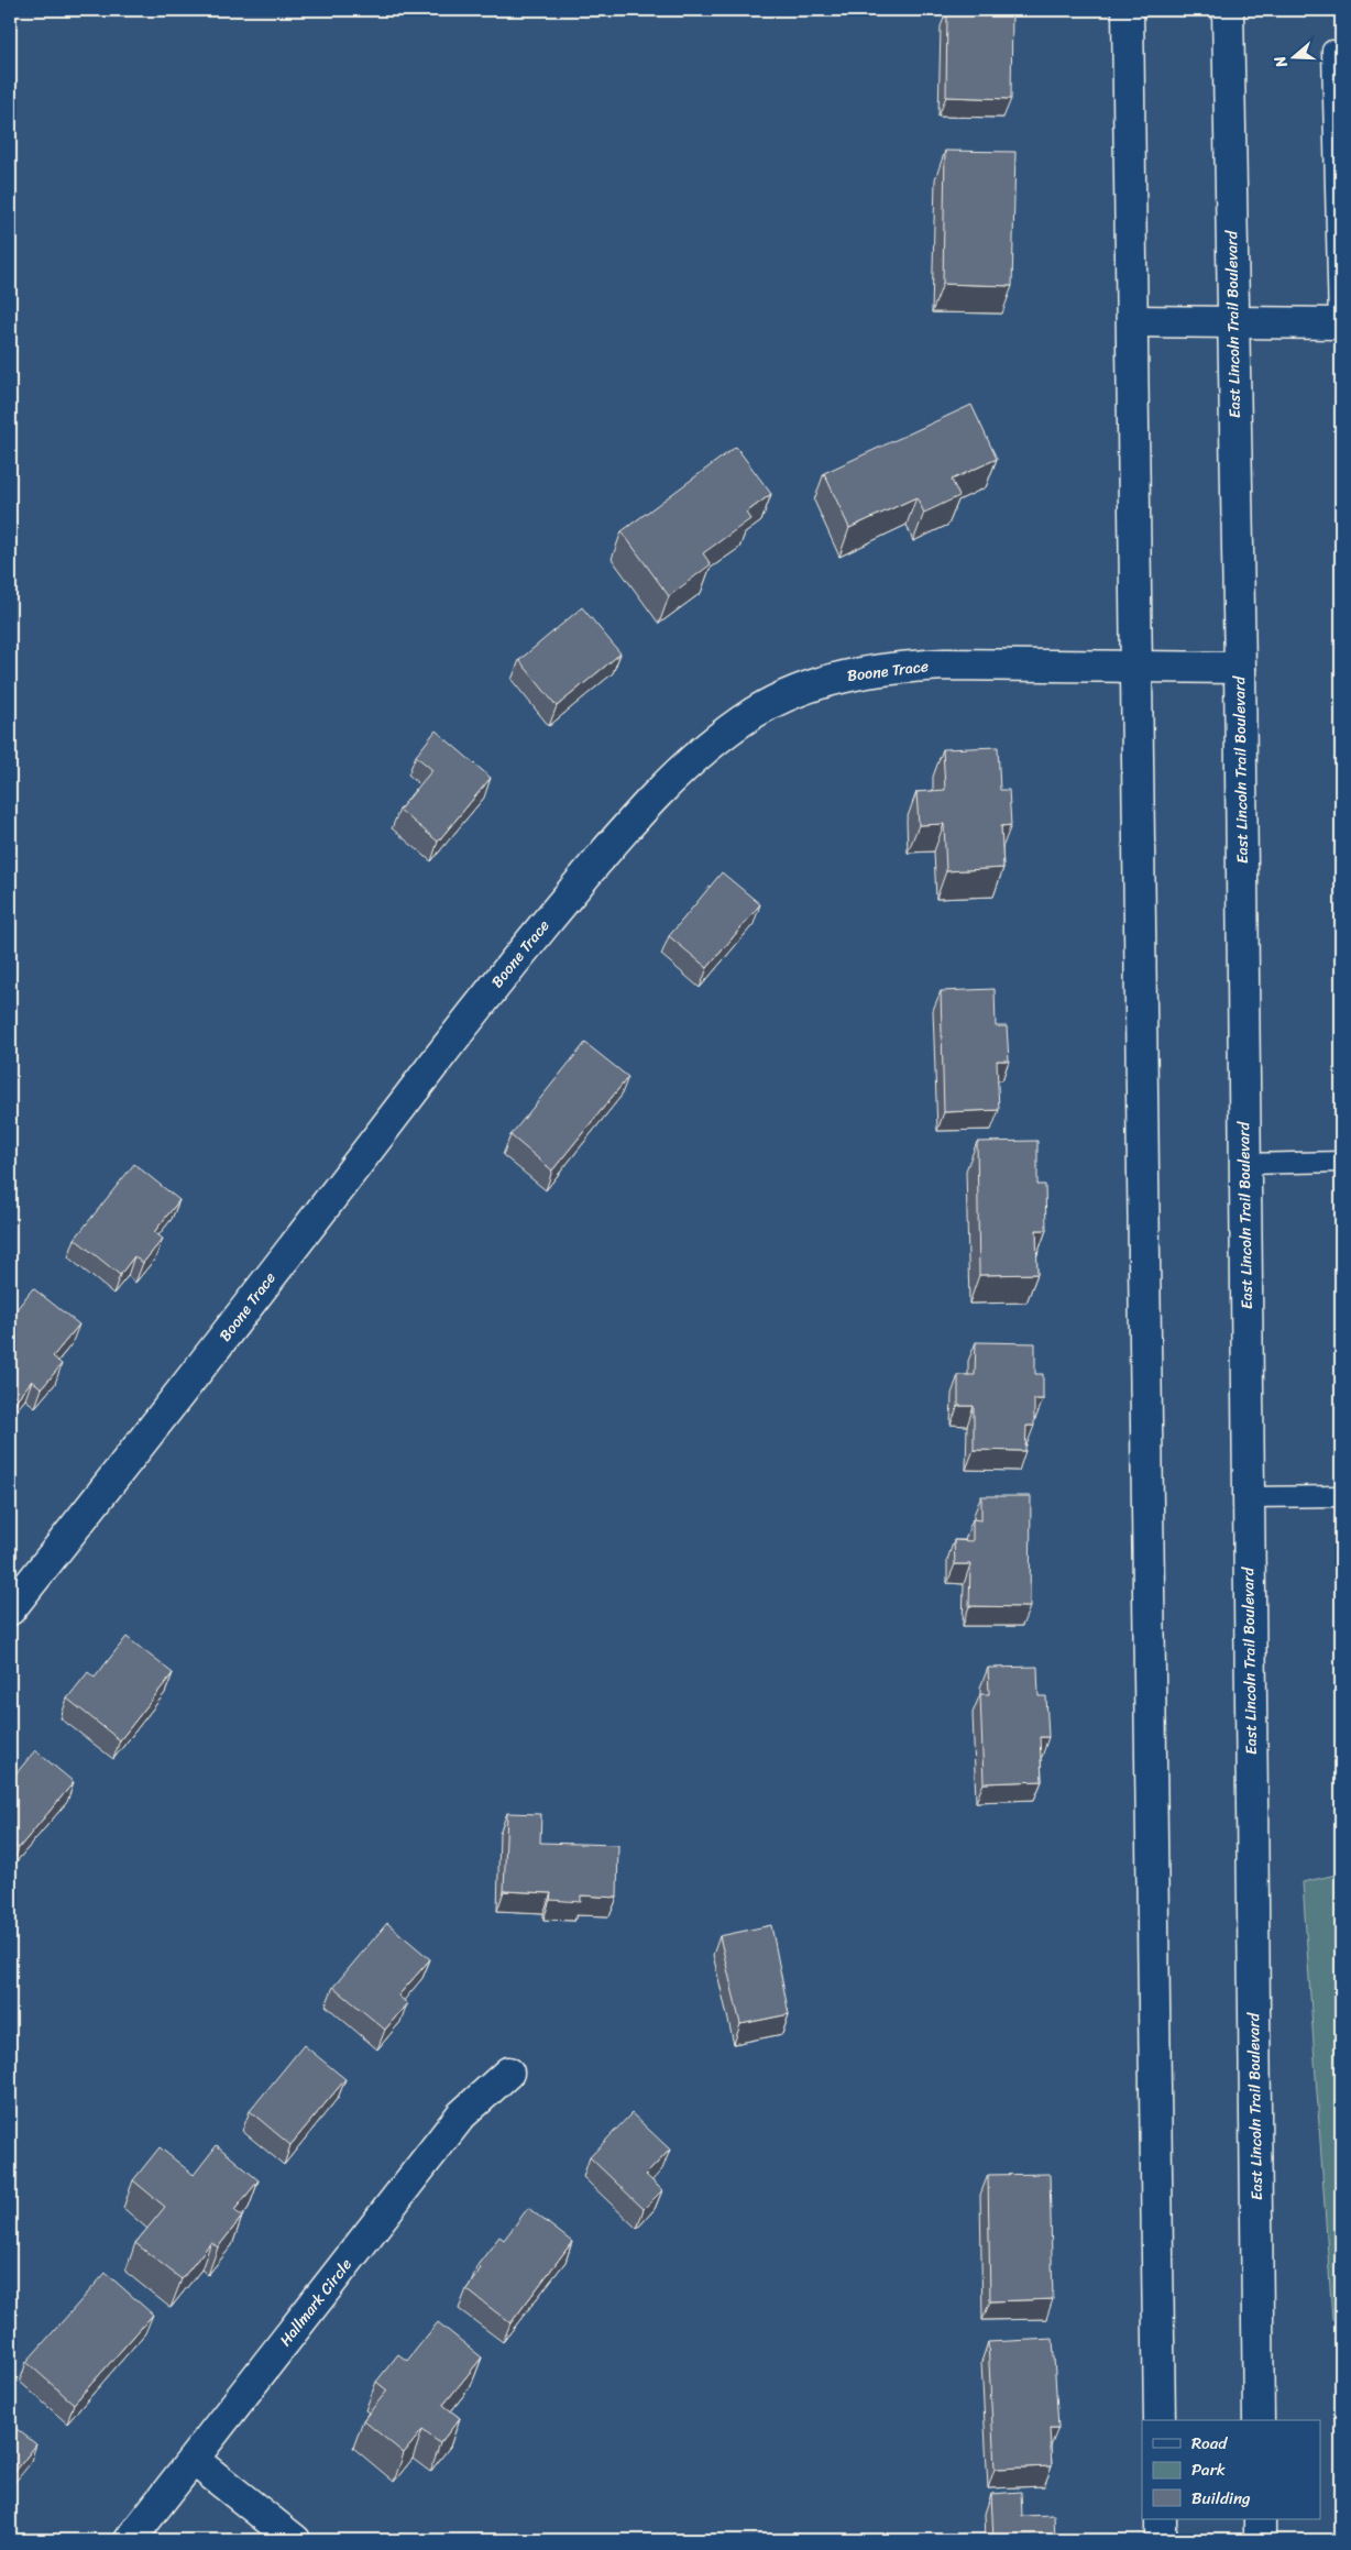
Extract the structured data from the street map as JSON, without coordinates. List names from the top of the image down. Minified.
{"streets":{"street":["East Lincoln Trail Boulevard","Boone Trace","Hallmark Circle"]},"crossings":[["East Lincoln Trail Boulevard","Boone Trace"]],"legend":["Road","Park","Building"],"north":"left"}
